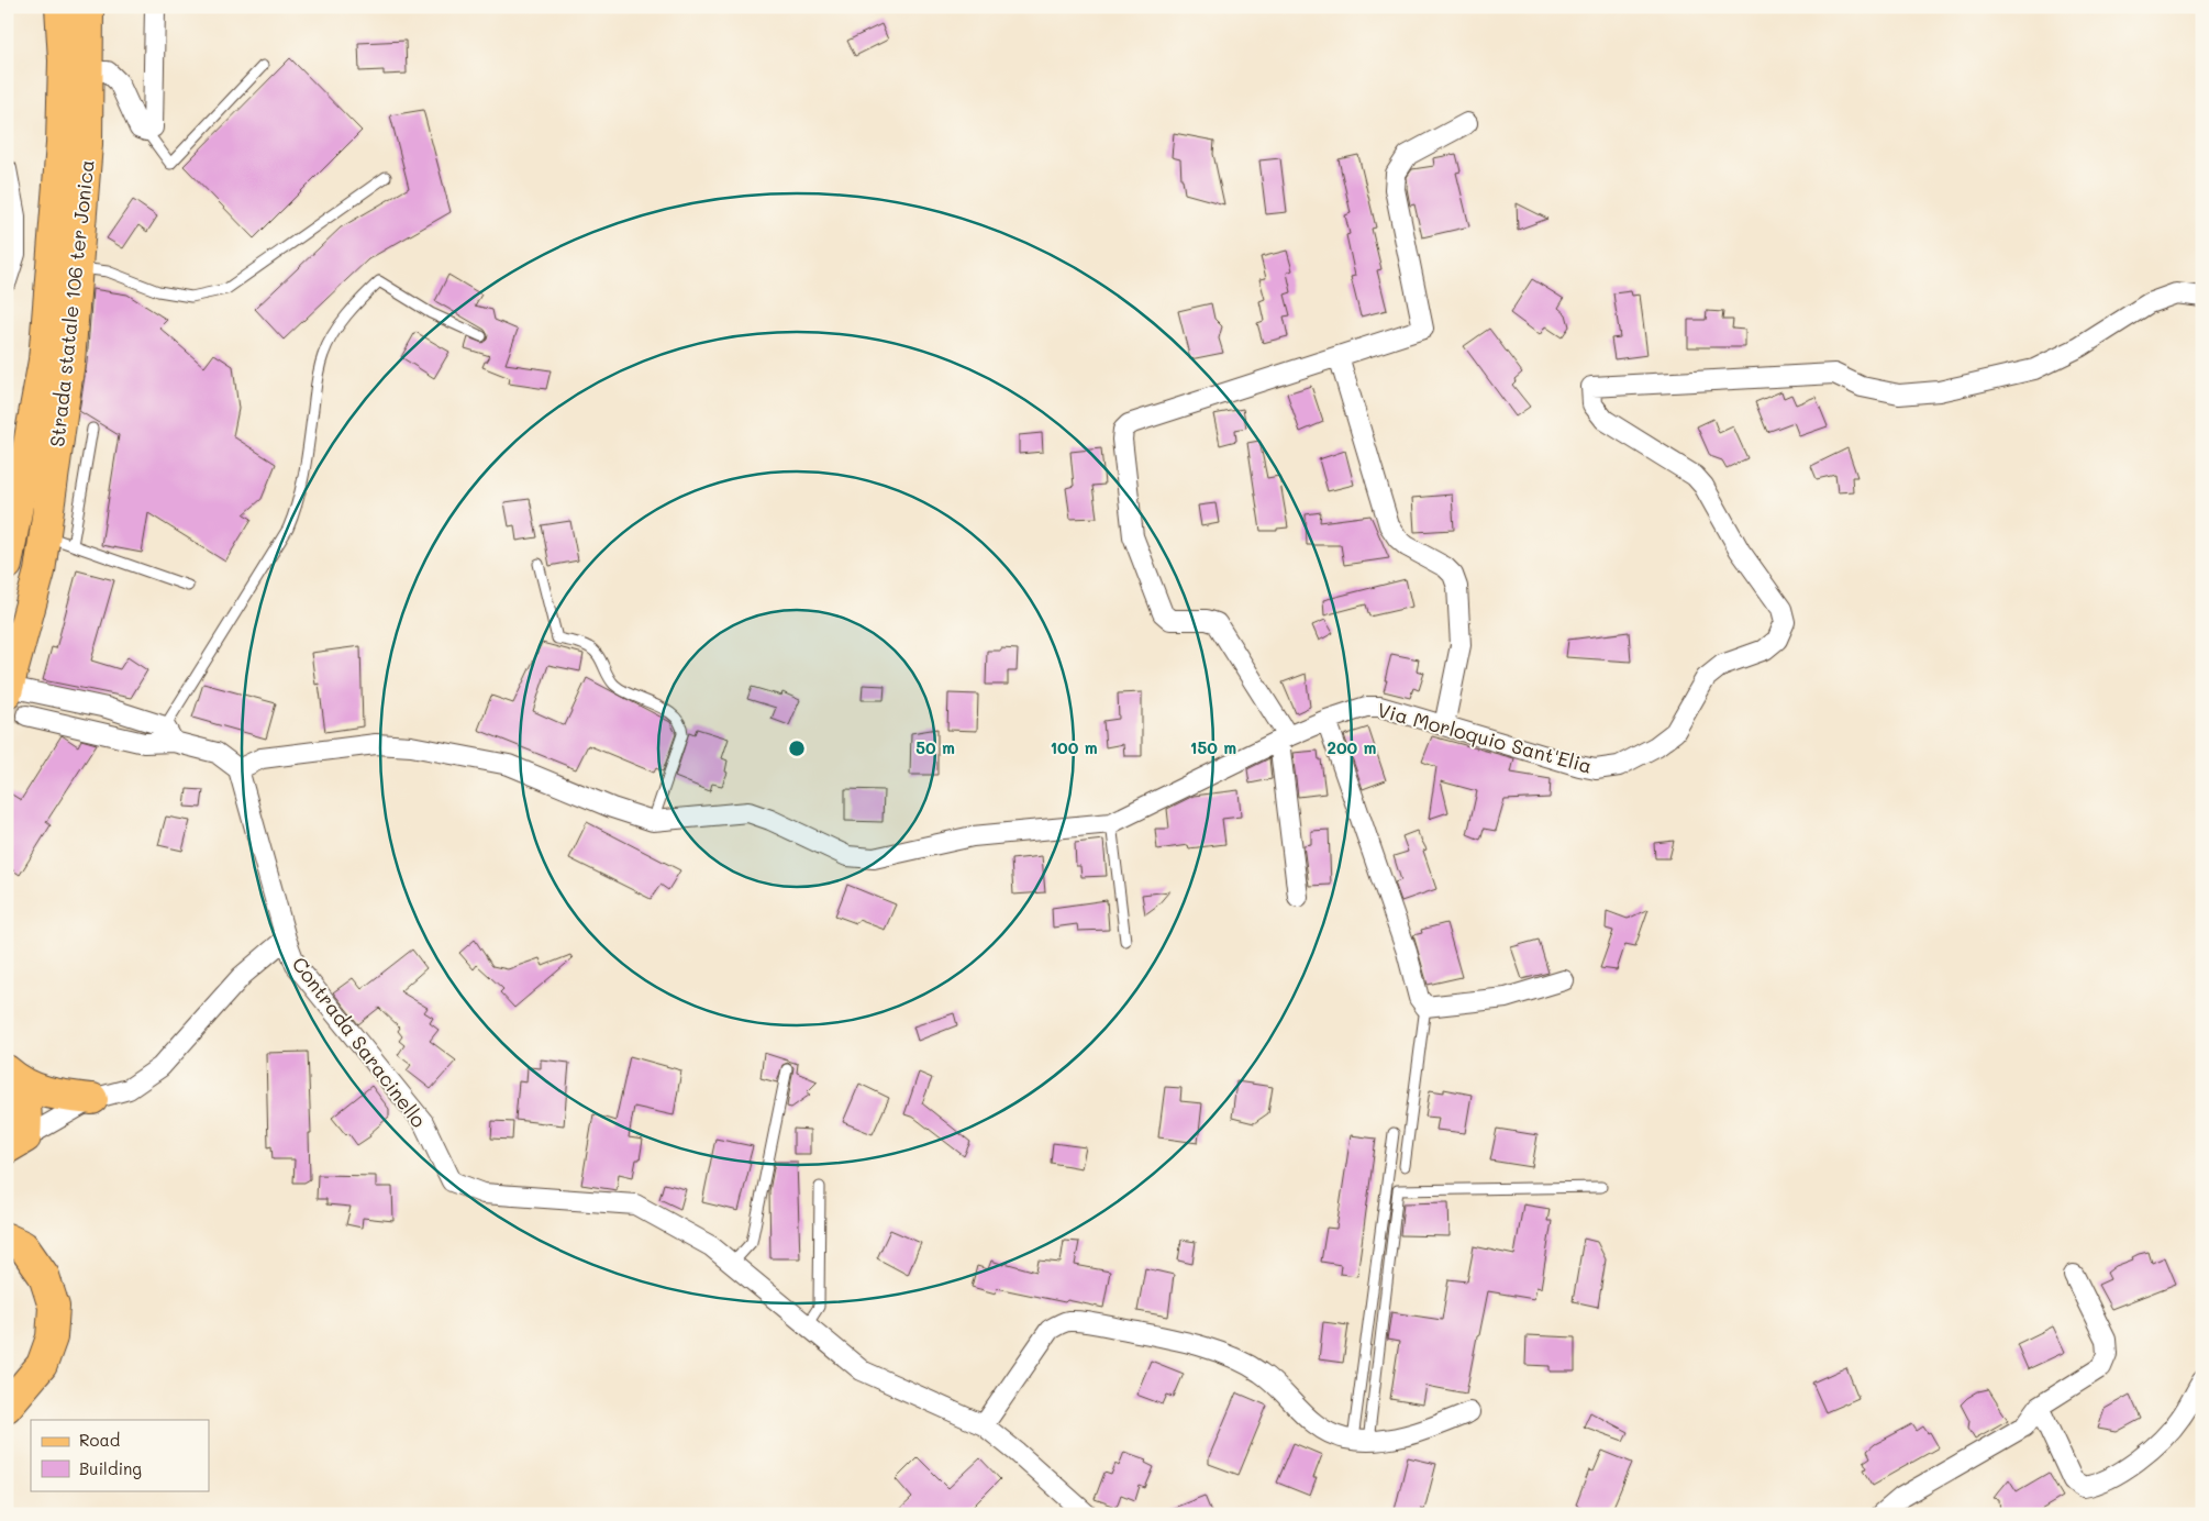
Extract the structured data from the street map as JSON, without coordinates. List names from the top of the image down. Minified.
{"streets":{"main road":["Strada statale 106 ter Jonica"],"street":["Via Morloquio Sant'Elia","Contrada Saracinello"]},"crossings":[["Via Morloquio Sant'Elia","Contrada Saracinello"]],"legend":["Road","Building"],"rings":["50 m","100 m","150 m","200 m"]}
